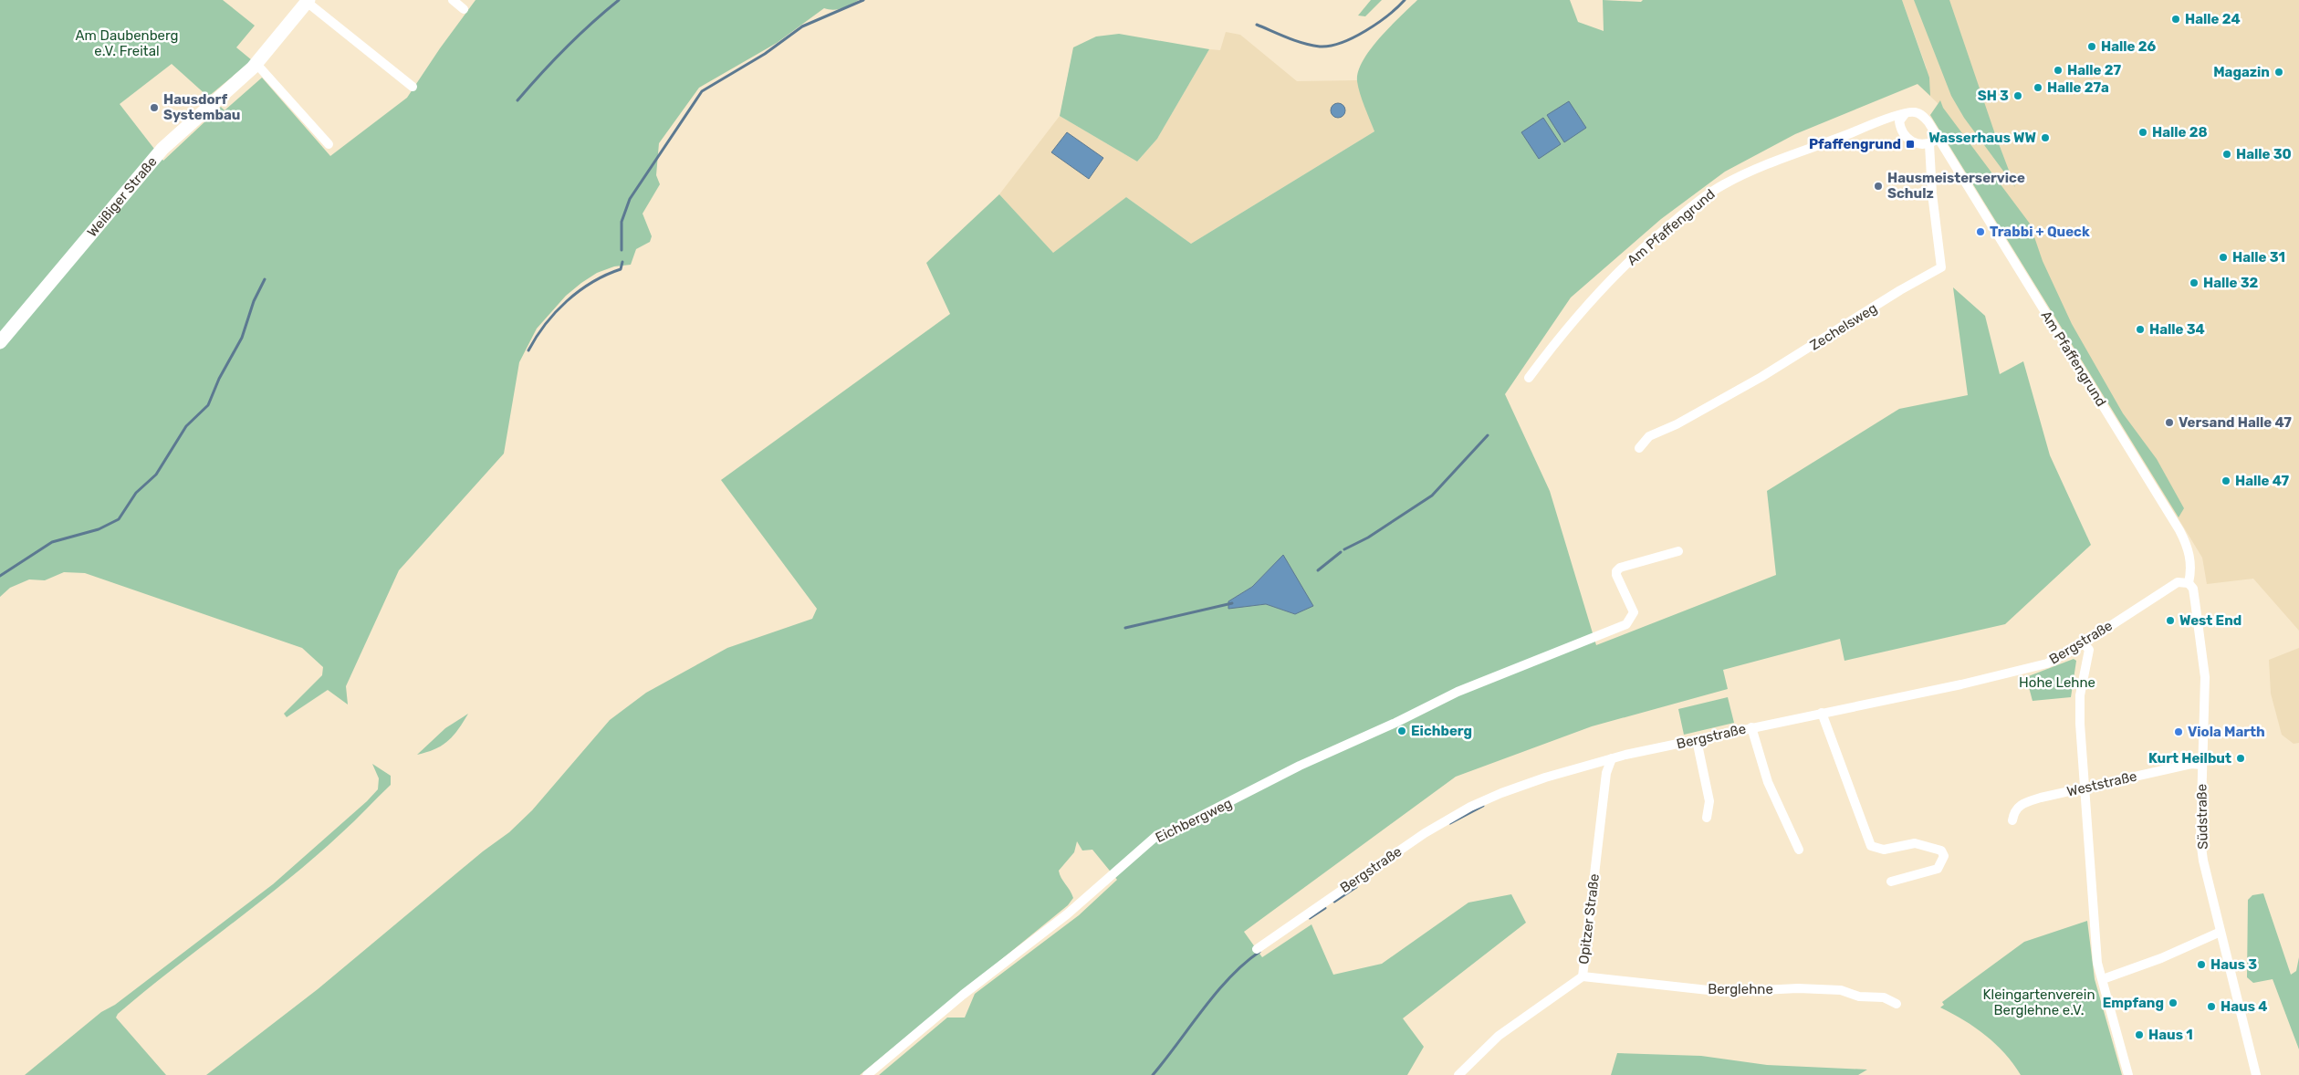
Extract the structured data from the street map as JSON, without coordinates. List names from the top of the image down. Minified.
{"streets":{"street":["Weißiger Straße","Am Pfaffengrund","Zechelsweg","Bergstraße","Weststraße","Südstraße","Eichbergweg","Opitzer Straße","Berglehne"]},"crossings":[["Am Pfaffengrund","Zechelsweg"],["Am Pfaffengrund","Bergstraße"],["Am Pfaffengrund","Südstraße"],["Bergstraße","Südstraße"],["Bergstraße","Opitzer Straße"],["Weststraße","Südstraße"],["Opitzer Straße","Berglehne"]],"parks":["Am Daubenberg e.V. Freital","Hohe Lehne","Kleingartenverein Berglehne e.V."],"places":{"other":["Halle 24","Halle 26","Halle 27","Magazin","Halle 27a","SH 3","Hausdorf Systembau","Halle 28","Wasserhaus WW","Halle 30","Hausmeisterservice Schulz","Trabbi + Queck","Halle 31","Halle 32","Halle 34","Versand Halle 47","Halle 47","West End","Eichberg","Viola Marth","Kurt Heilbut","Haus 3","Empfang","Haus 4","Haus 1"],"transit":["Pfaffengrund"]}}
